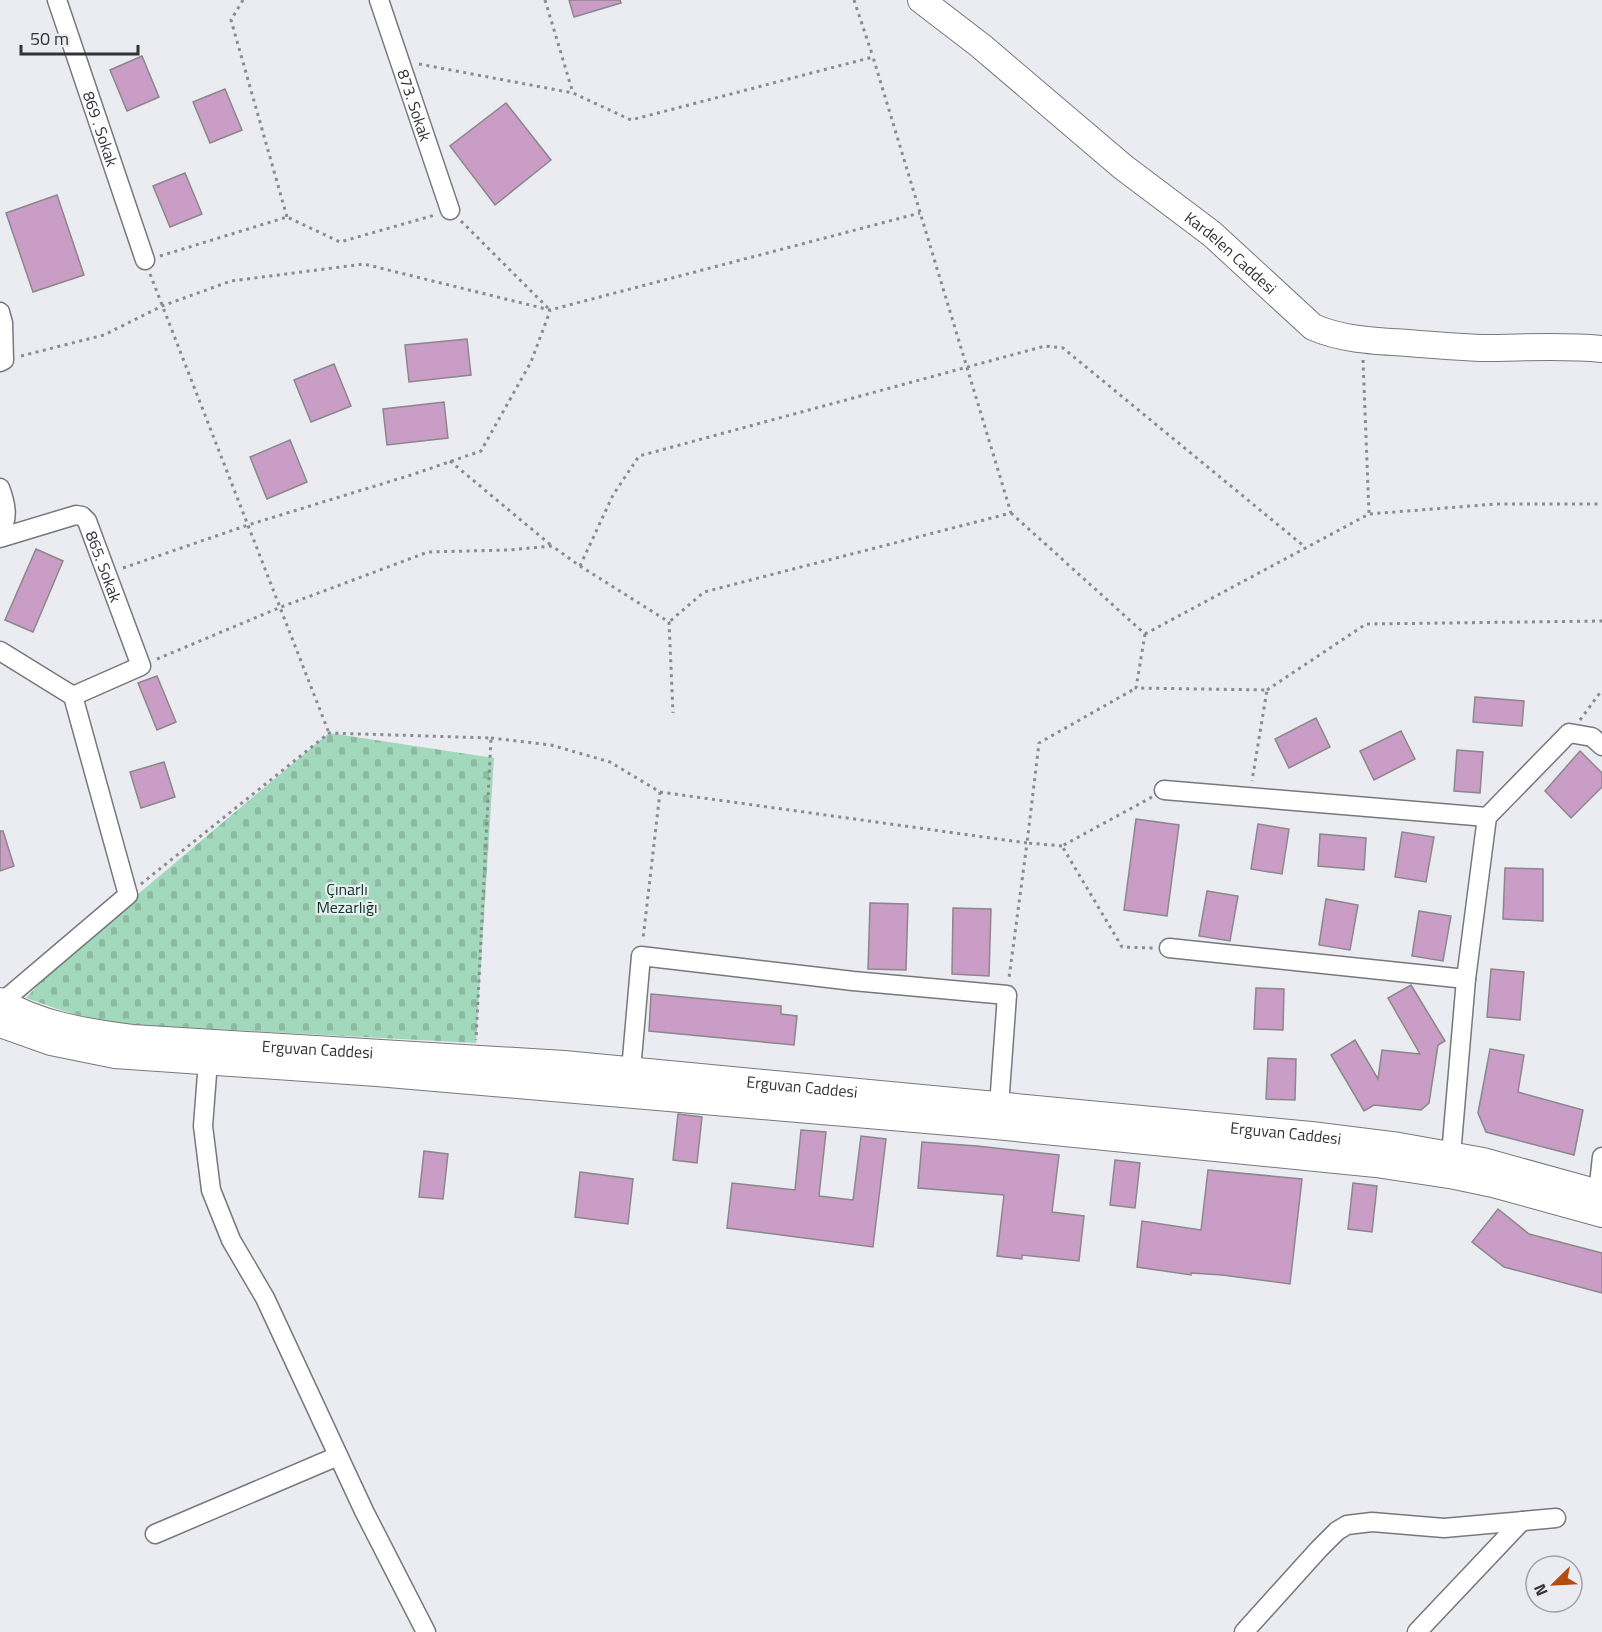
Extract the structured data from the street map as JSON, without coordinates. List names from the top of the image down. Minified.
{"streets":{"street":["873. Sokak","869 . Sokak","Kardelen Caddesi","865. Sokak","Erguvan Caddesi"]},"parks":["Çınarlı Mezarlığı"],"scale_bar":"50 m","north":"bottom left"}
